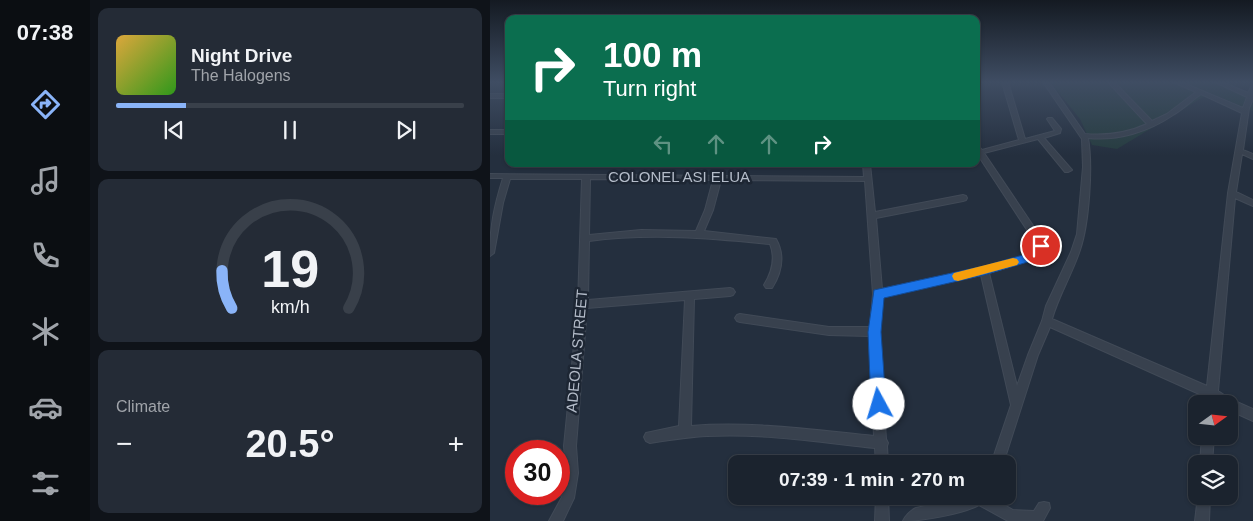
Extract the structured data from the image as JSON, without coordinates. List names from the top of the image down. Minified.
{"streets":{"street":["COLONEL ASI ELUA","ADEOLA STREET"]},"crossings":[["COLONEL ASI ELUA","ADEOLA STREET"]],"north":"right","page":{"tabs":"07:38","turn":["100 m","Turn right"],"song":["Night Drive","The Halogens"],"tile":"Climate","heat":["−","20.5°","+"],"limit":"30","trip":"07:39 · 1 min · 270 m","gauge":["19","km/h"]}}
